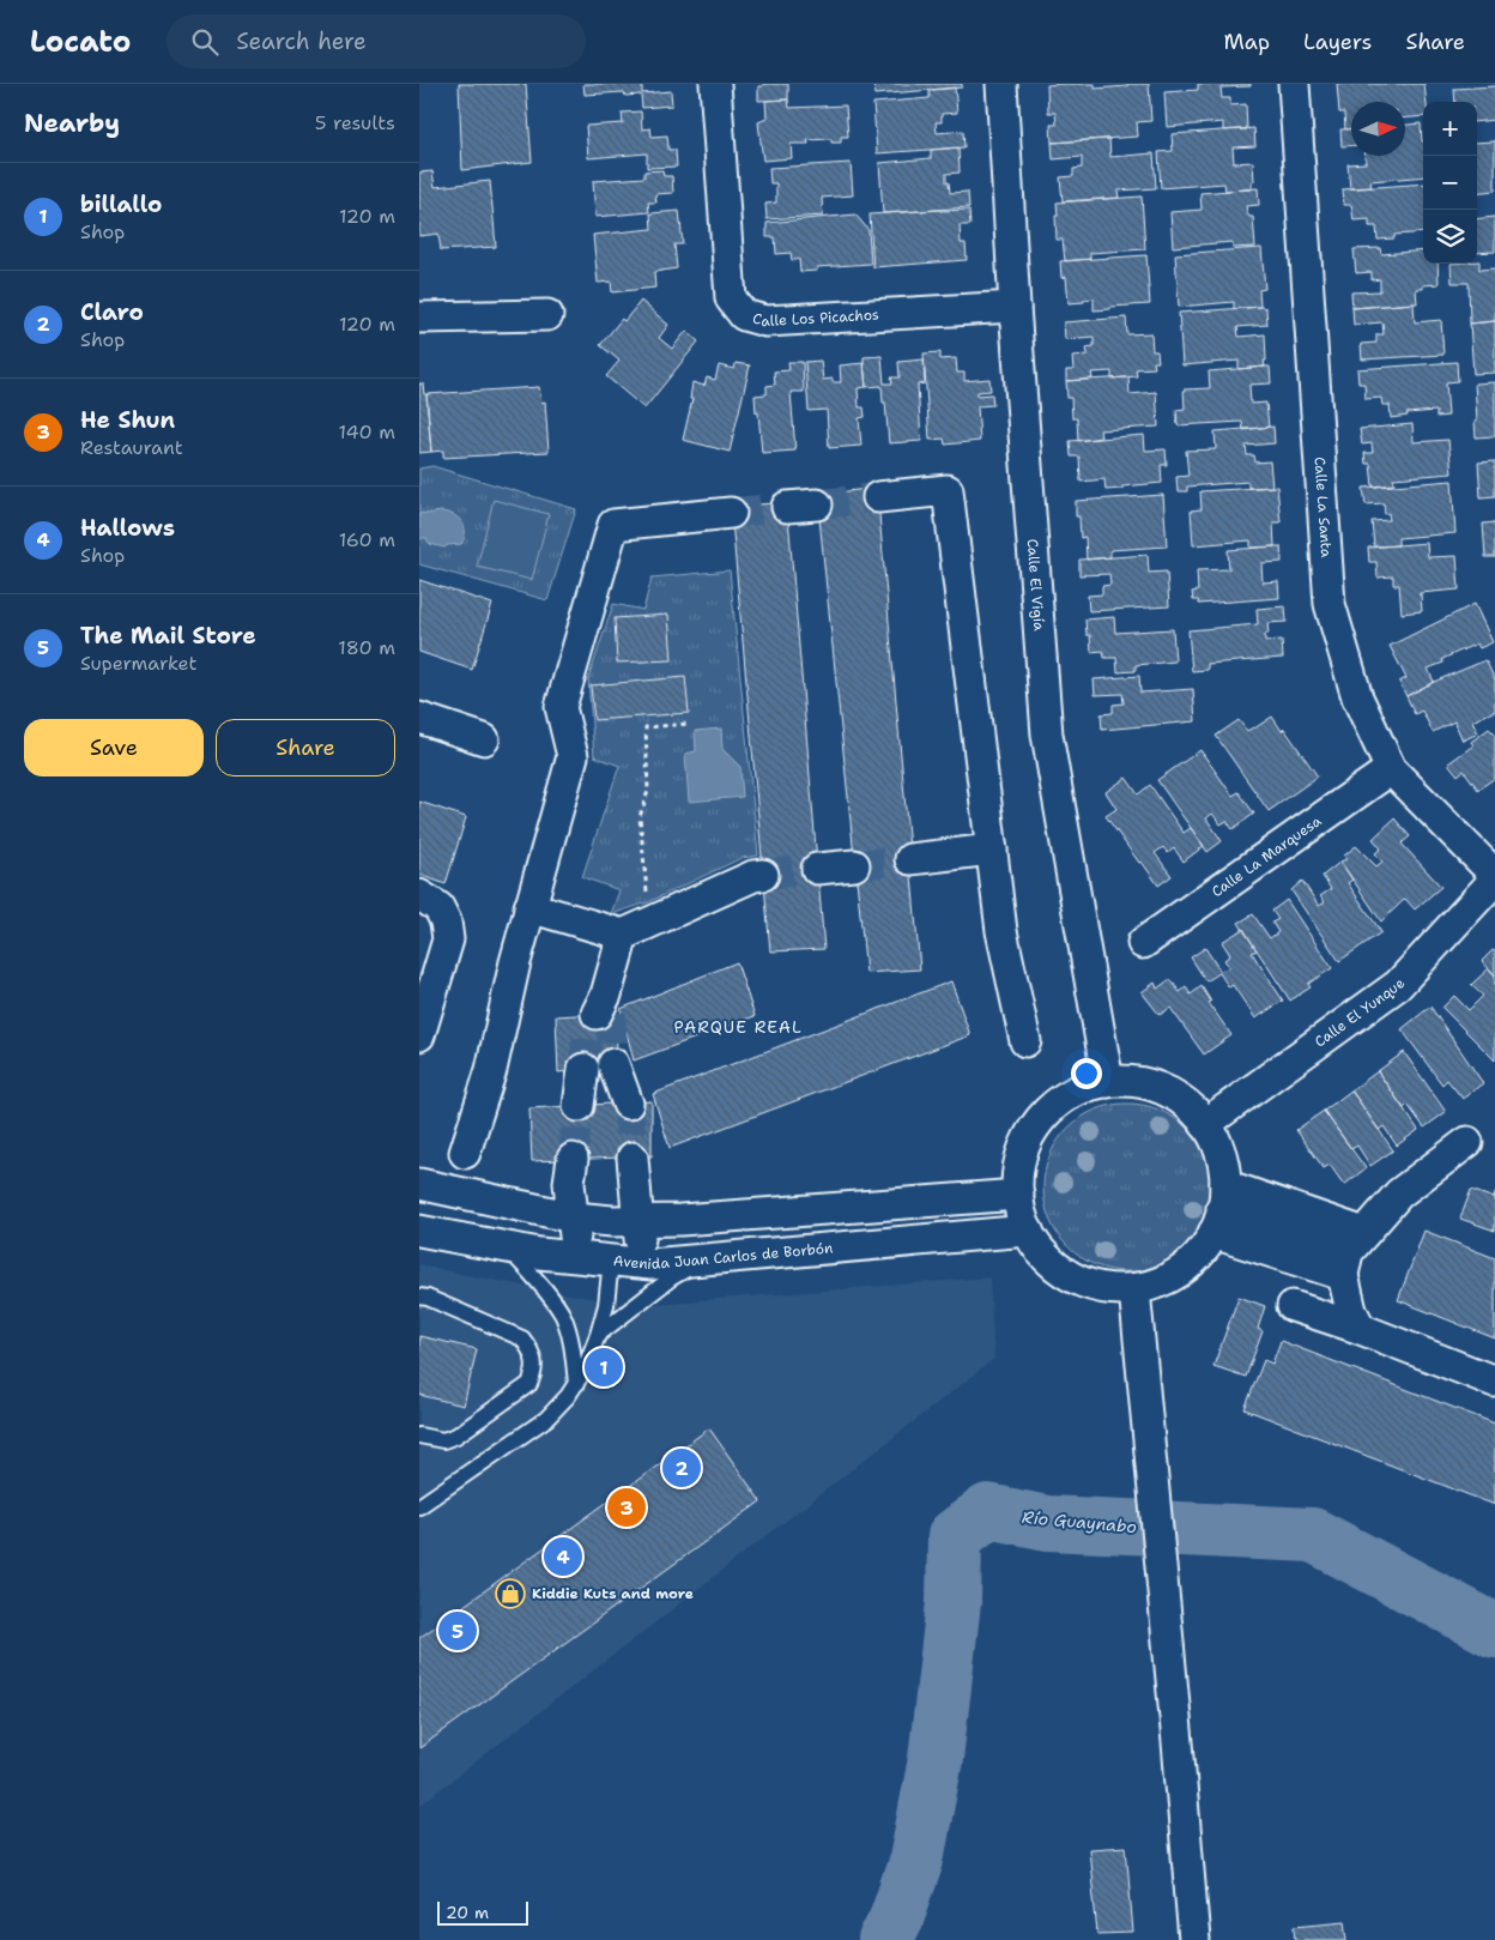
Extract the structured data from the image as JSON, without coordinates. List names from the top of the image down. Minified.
{"streets":{"street":["Calle Los Picachos","Calle La Santa","Calle El Vigía","Calle La Marquesa","Calle El Yunque","Avenida Juan Carlos de Borbón"]},"crossings":[["Calle Los Picachos","Calle El Vigía"],["Calle La Santa","Calle La Marquesa"],["Calle El Vigía","Calle El Yunque"],["Calle El Vigía","Avenida Juan Carlos de Borbón"],["Calle El Yunque","Avenida Juan Carlos de Borbón"]],"districts":["PARQUE REAL"],"water":["Río Guaynabo"],"places":{"shop":["Kiddie Kuts and more"]},"scale_bar":"20 m","north":"right","page":{"header":"Locato","search":"Search here","nav":["Map","Layers","Share"],"heading":["Nearby","5 results"],"map_buttons":["+","−"],"list":[{"mark":"1","name":"billallo","note":"Shop","value":"120 m"},{"mark":"2","name":"Claro","note":"Shop","value":"120 m"},{"mark":"3","name":"He Shun","note":"Restaurant","value":"140 m"},{"mark":"4","name":"Hallows","note":"Shop","value":"160 m"},{"mark":"5","name":"The Mail Store","note":"Supermarket","value":"180 m"}],"buttons":["Save","Share"],"pins":["1","2","3","4","5"],"scale":"20 m"}}
